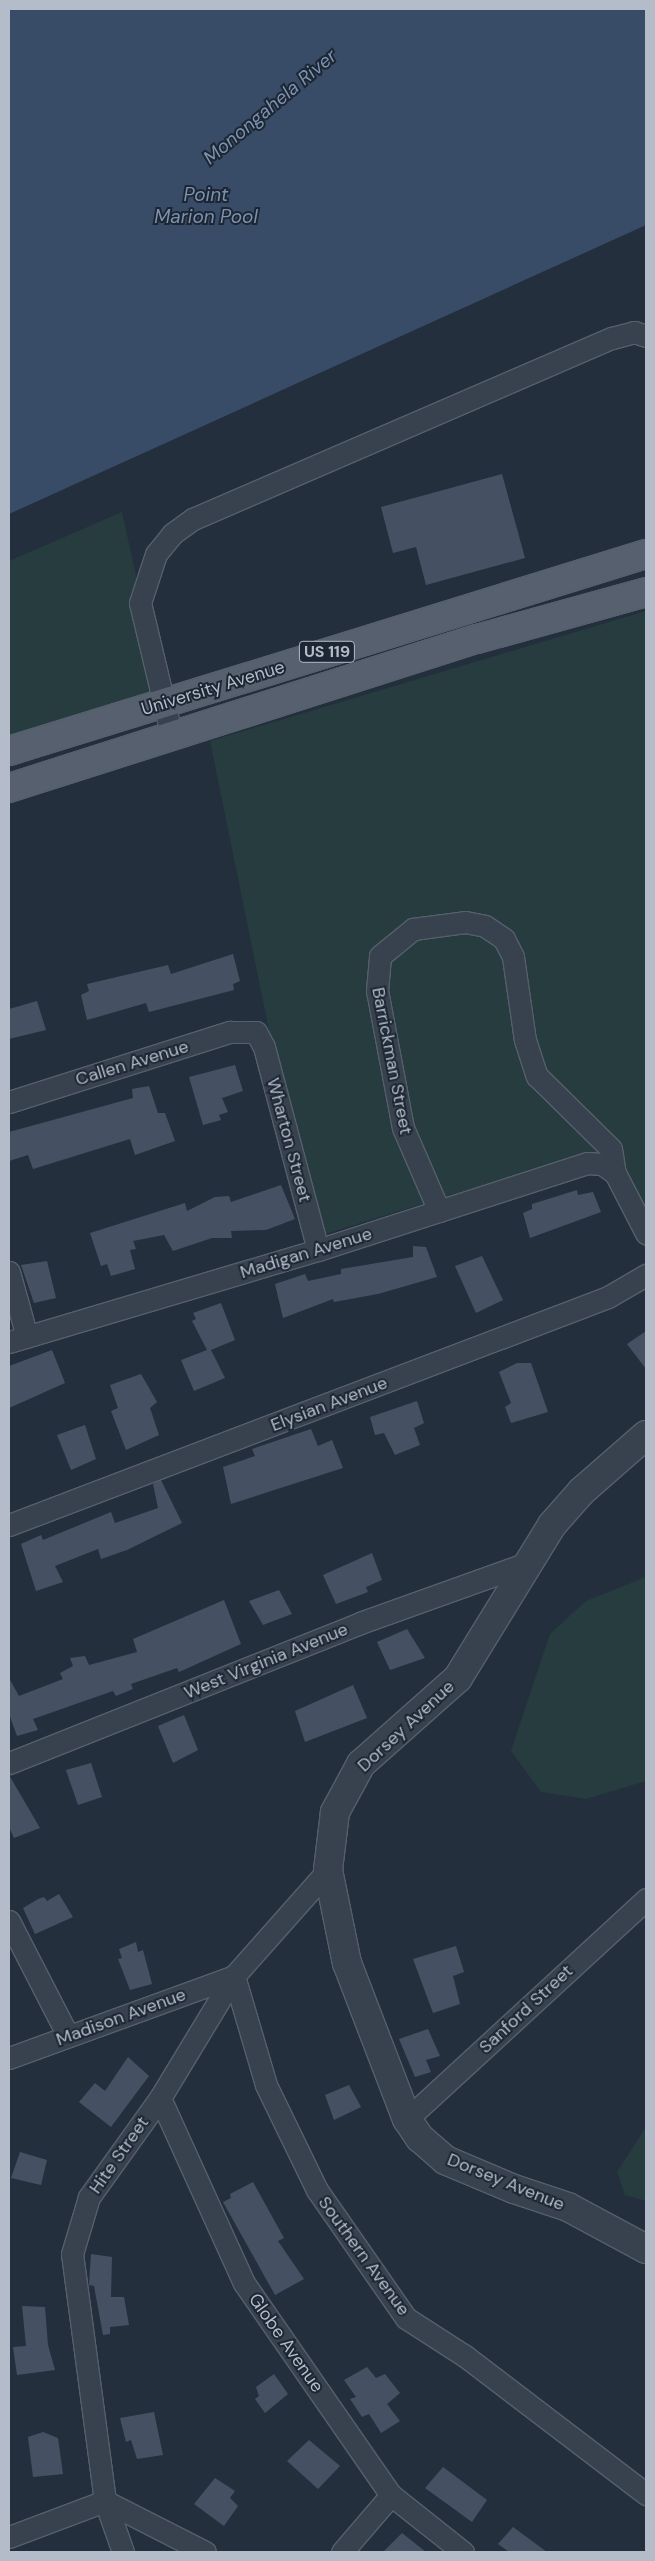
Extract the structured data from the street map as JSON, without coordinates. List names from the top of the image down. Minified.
{"streets":{"main road":["US 119","University Avenue"],"street":["Barrickman Street","Callen Avenue","Wharton Street","Madigan Avenue","Elysian Avenue","West Virginia Avenue","Dorsey Avenue","Sanford Street","Madison Avenue","Hite Street","Southern Avenue","Globe Avenue"]},"crossings":[["Barrickman Street","Madigan Avenue"],["Callen Avenue","Wharton Street"],["Wharton Street","Madigan Avenue"],["West Virginia Avenue","Dorsey Avenue"],["Dorsey Avenue","Sanford Street"],["Dorsey Avenue","Hite Street"],["Madison Avenue","Hite Street"],["Madison Avenue","Southern Avenue"],["Hite Street","Southern Avenue"],["Hite Street","Globe Avenue"]],"water":["Monongahela River","Point Marion Pool"]}
